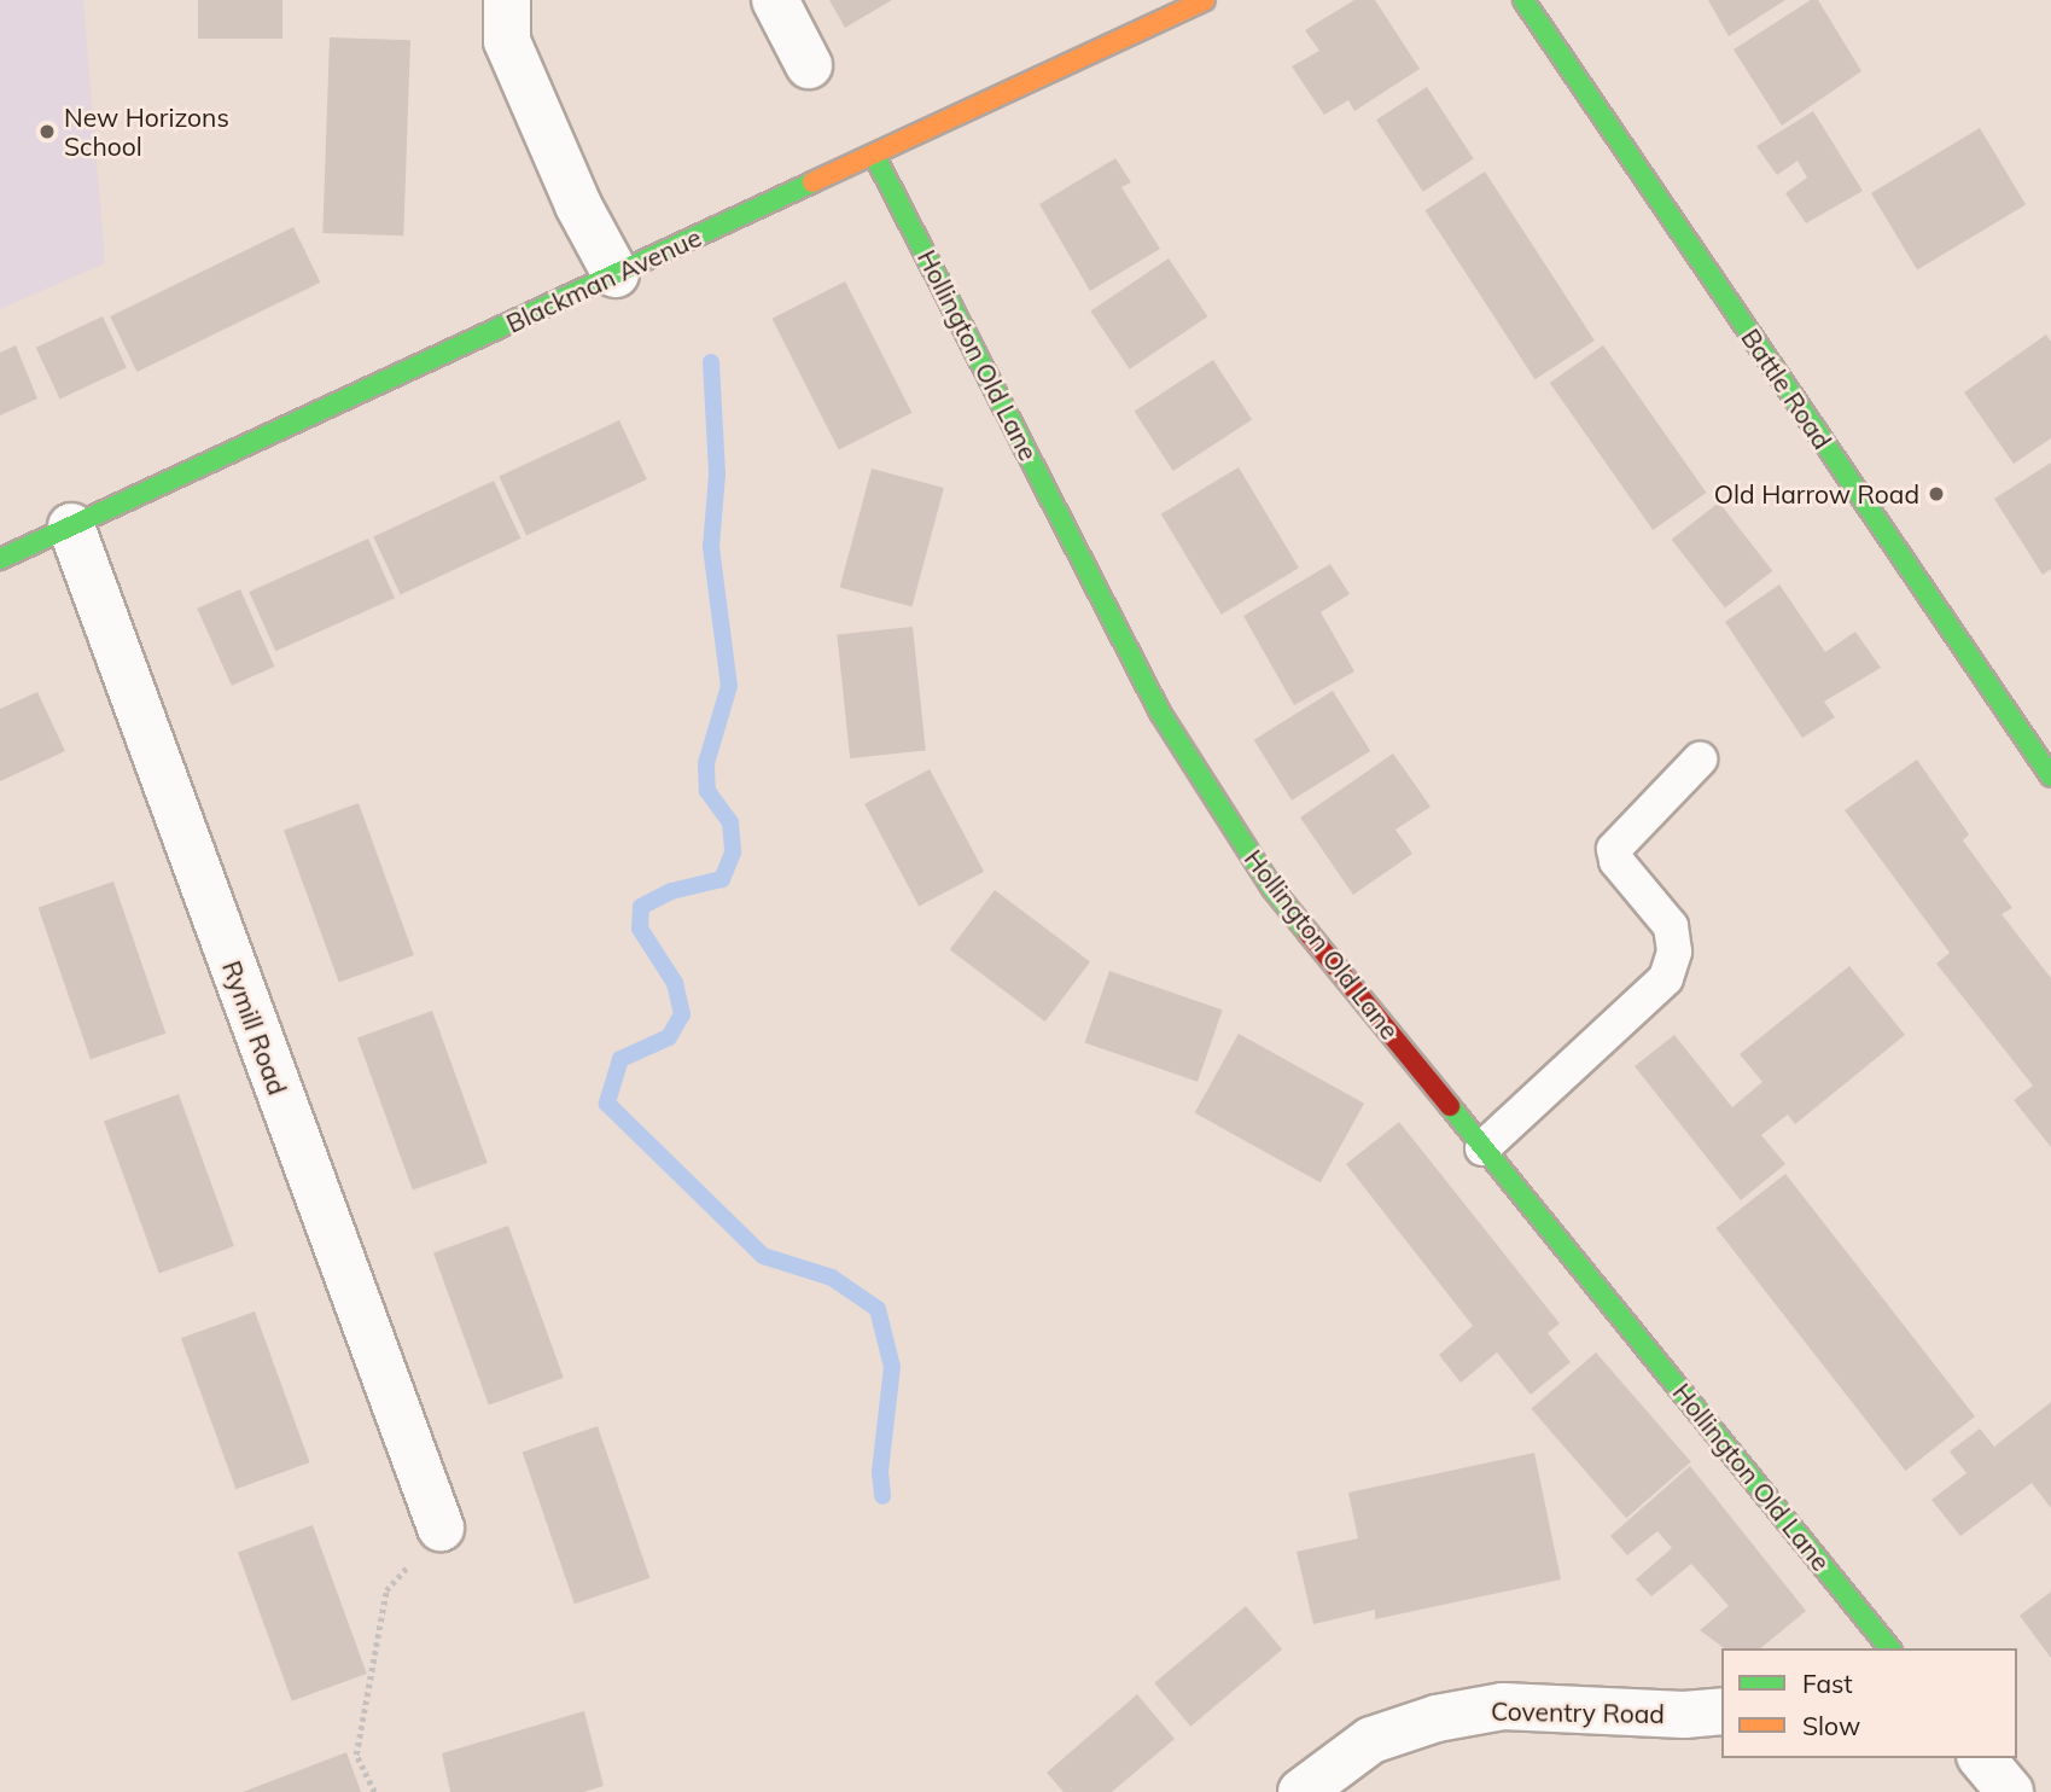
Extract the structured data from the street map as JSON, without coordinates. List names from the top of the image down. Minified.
{"streets":{"street":["Blackman Avenue","Hollington Old Lane","Battle Road","Rymill Road","Coventry Road"]},"crossings":[["Blackman Avenue","Hollington Old Lane"],["Blackman Avenue","Rymill Road"]],"places":["New Horizons School","Old Harrow Road"],"legend":["Fast","Slow"]}
